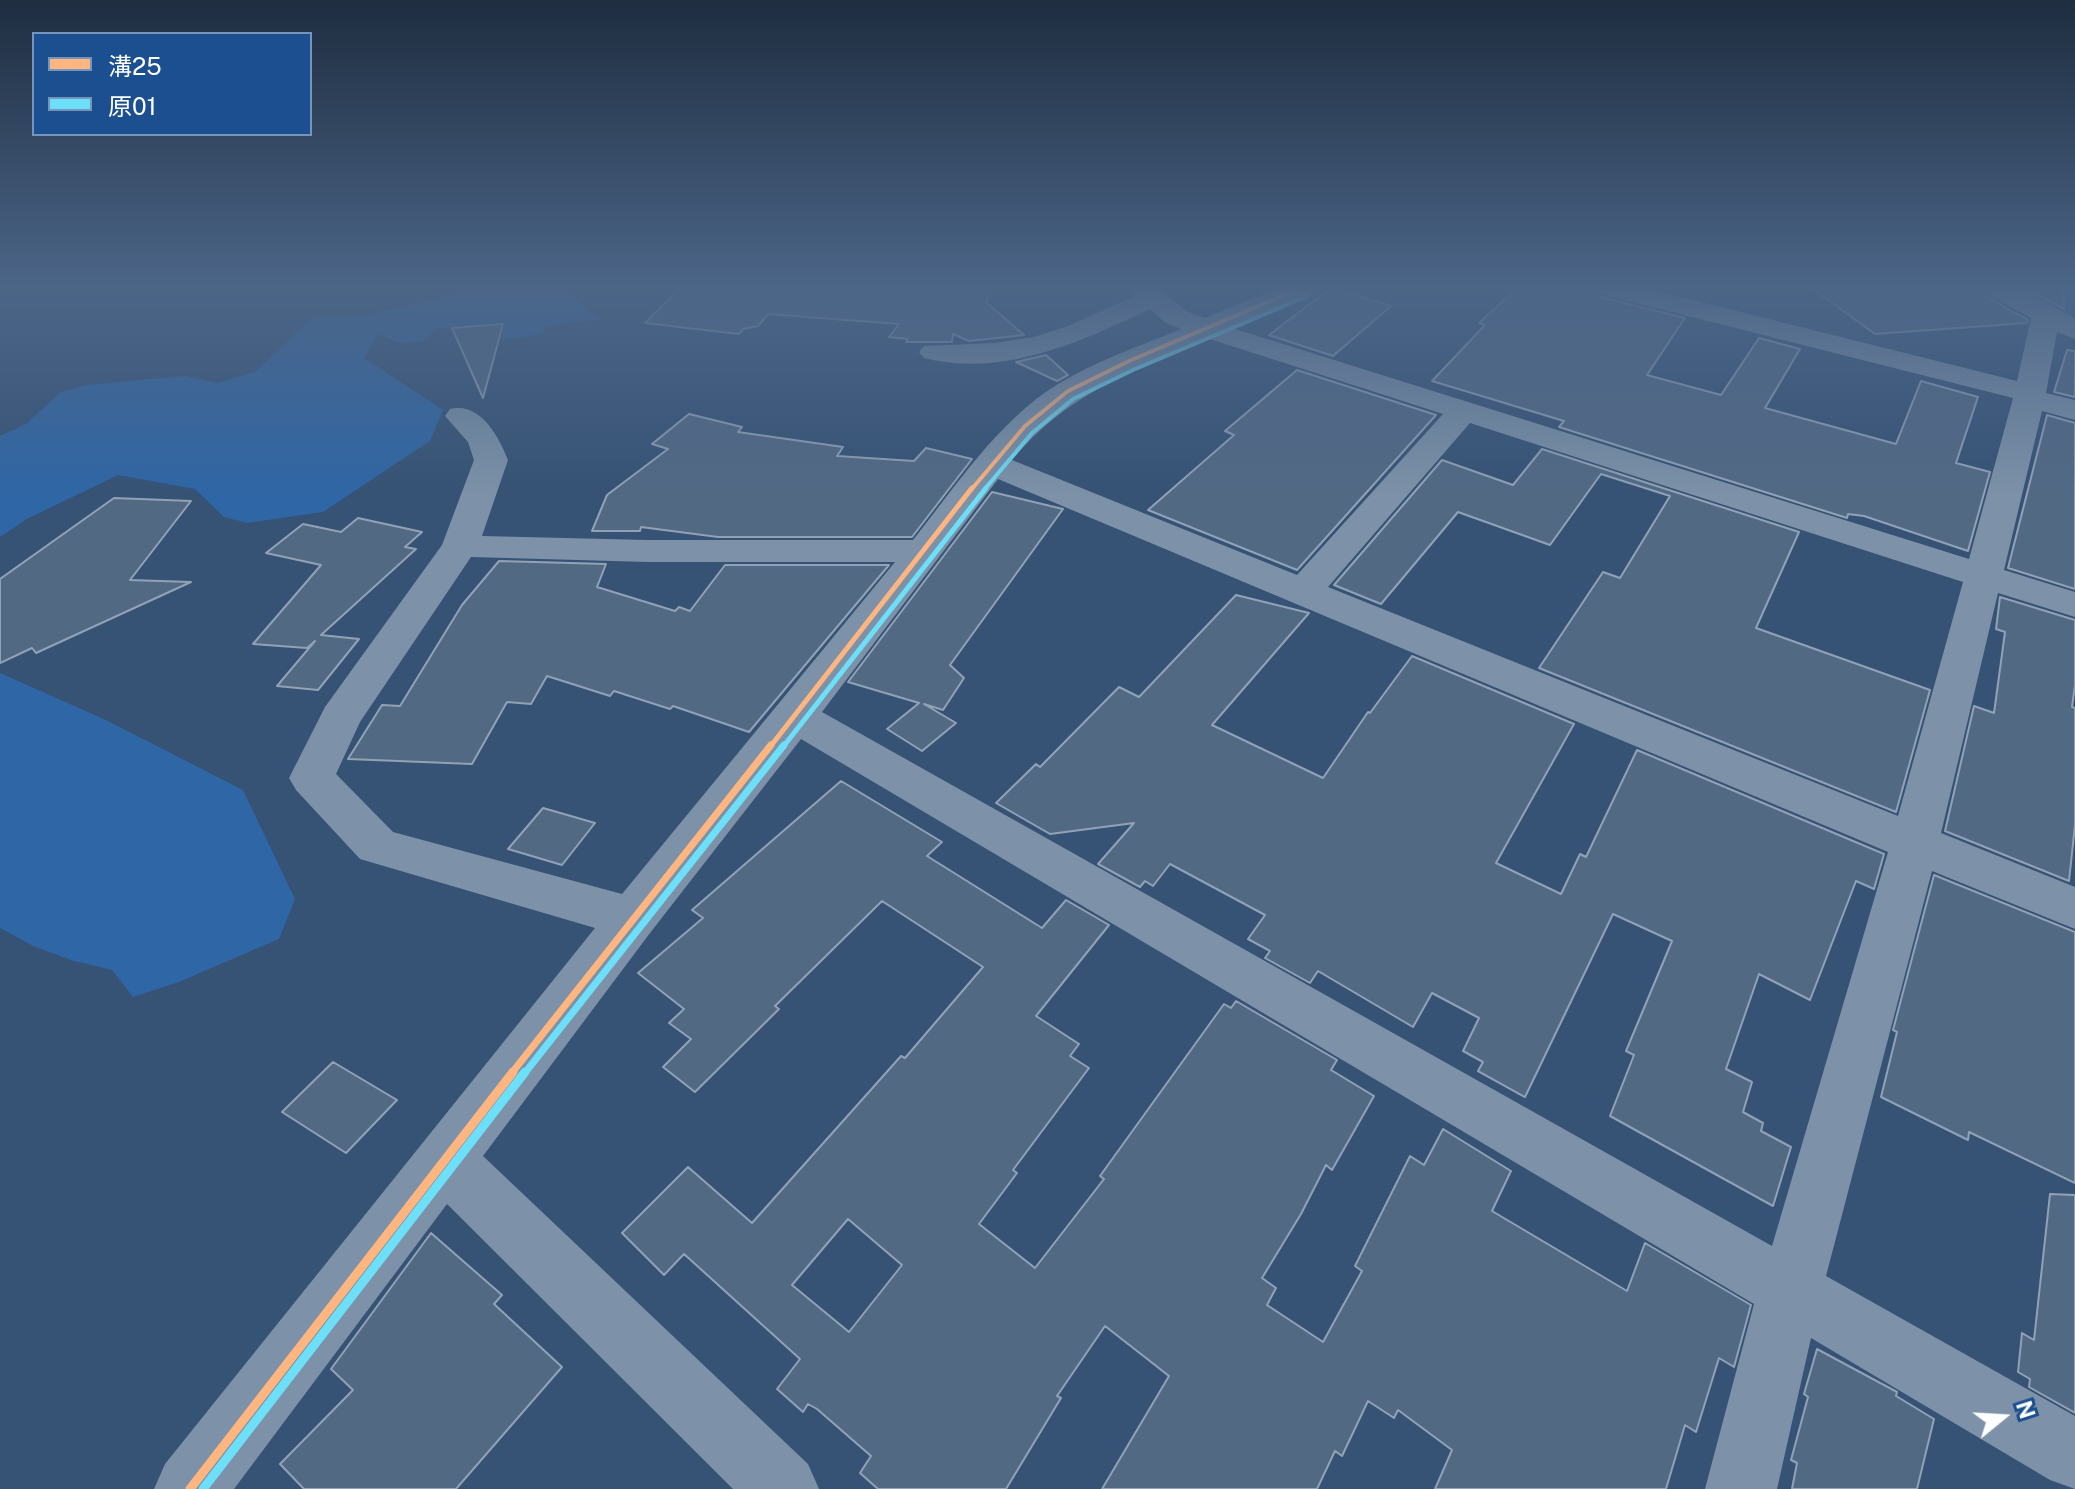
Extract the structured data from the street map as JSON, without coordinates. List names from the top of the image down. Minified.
{"lines":["transit line 溝25","transit line 原01"],"legend":["溝25","原01"],"north":"right"}
